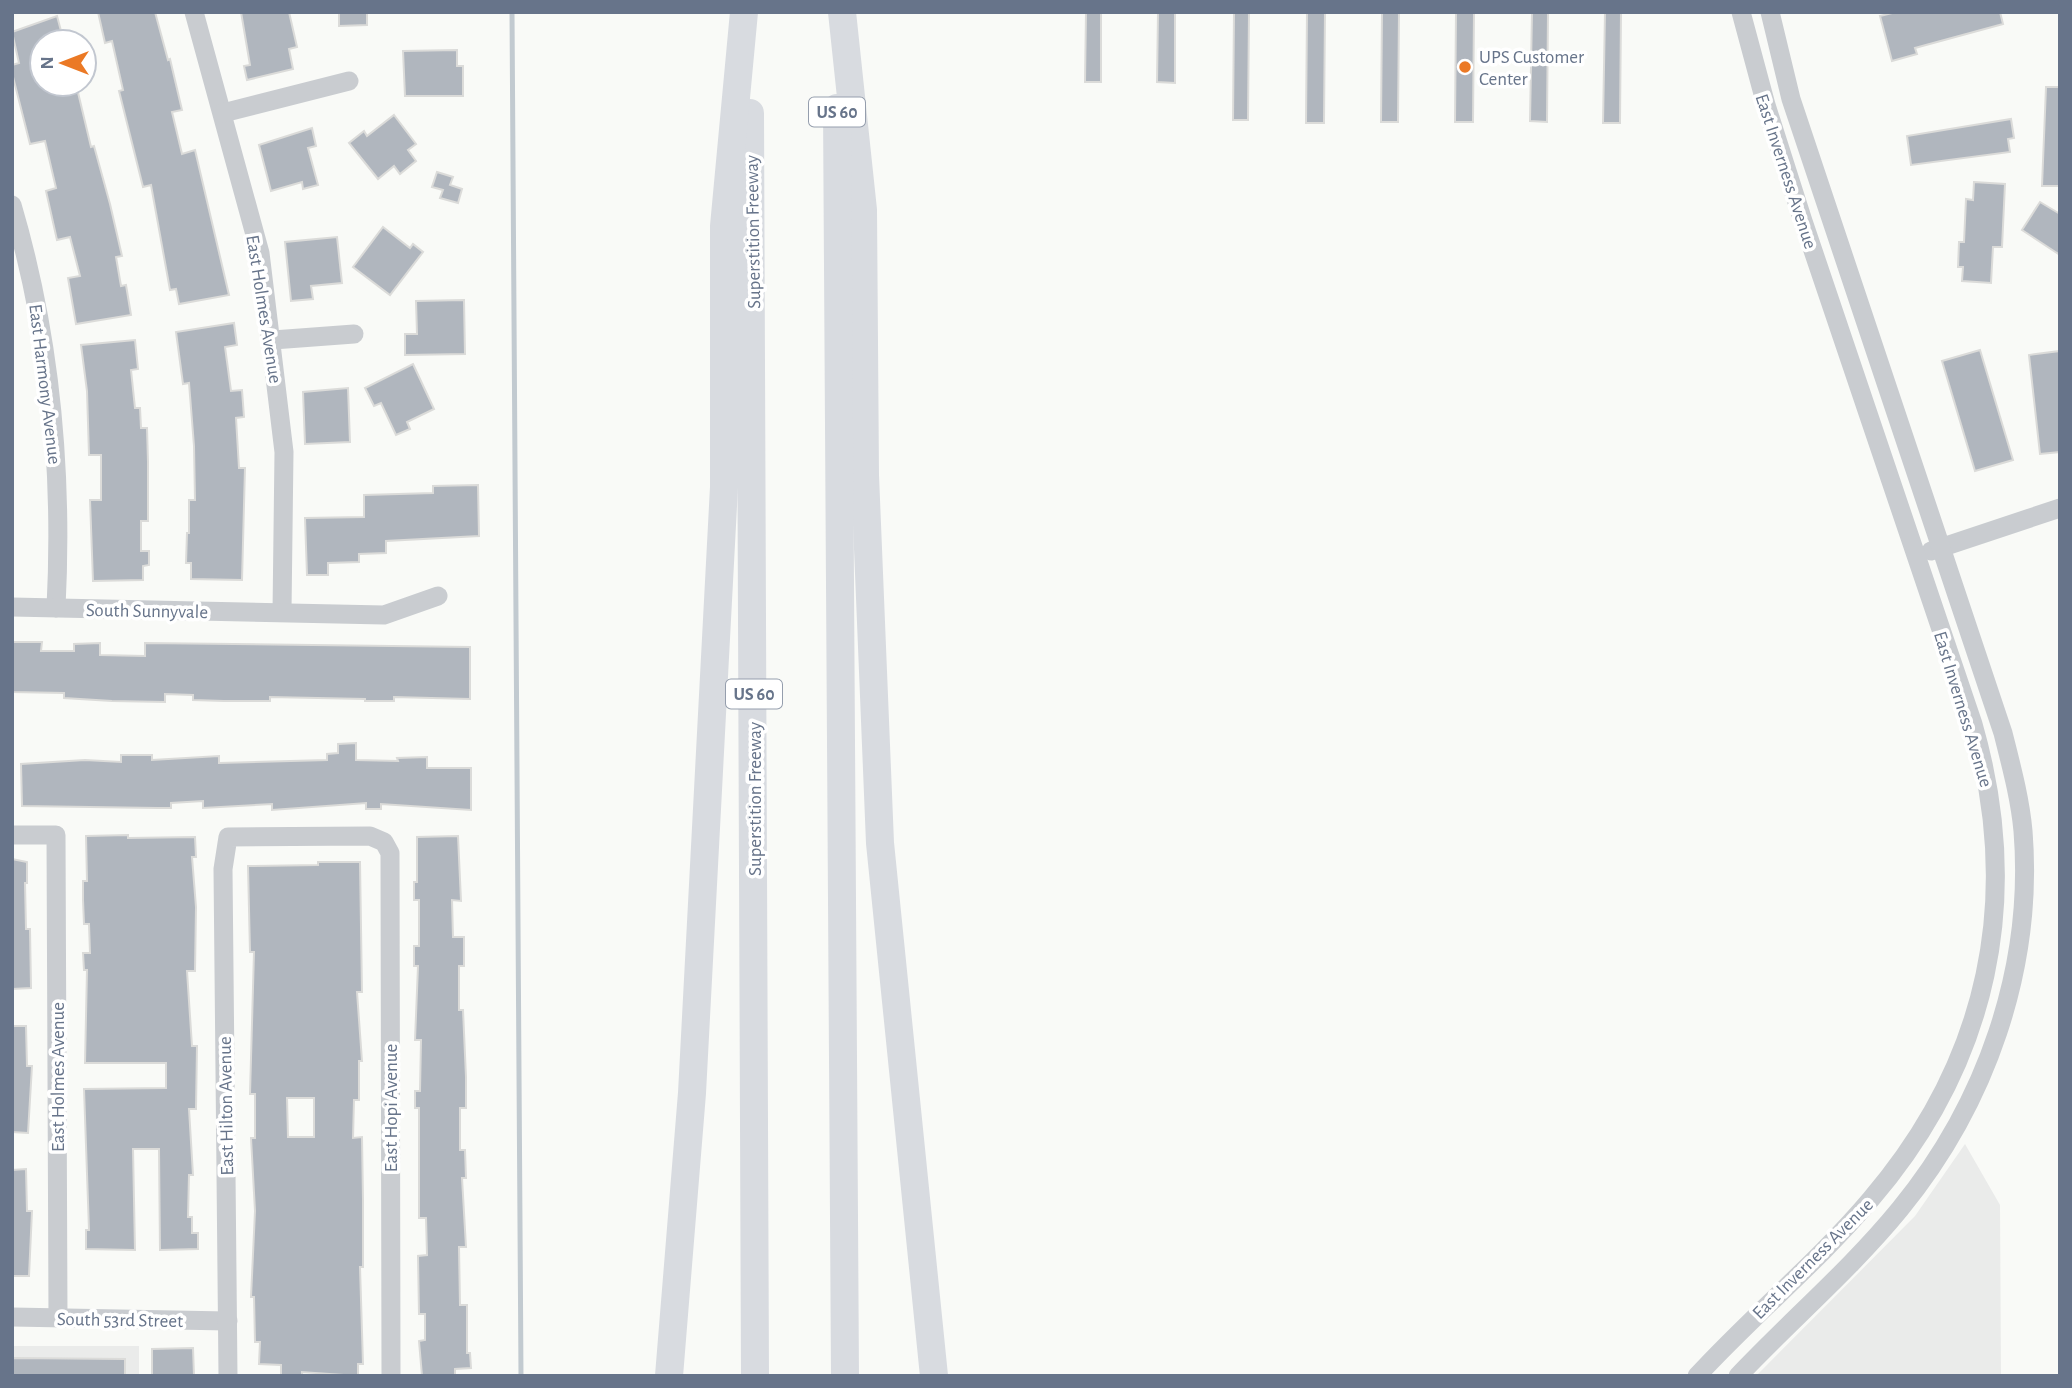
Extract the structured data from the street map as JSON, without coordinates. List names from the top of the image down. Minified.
{"streets":{"highway":["US 60","Superstition Freeway"],"street":["East Inverness Avenue","East Holmes Avenue","East Harmony Avenue","South Sunnyvale","East Hilton Avenue","East Hopi Avenue","South 53rd Street"]},"crossings":[["East Holmes Avenue","South Sunnyvale"],["East Holmes Avenue","South 53rd Street"],["East Harmony Avenue","South Sunnyvale"],["East Hilton Avenue","East Hopi Avenue"],["East Hilton Avenue","South 53rd Street"]],"places":["UPS Customer Center"],"north":"left"}
